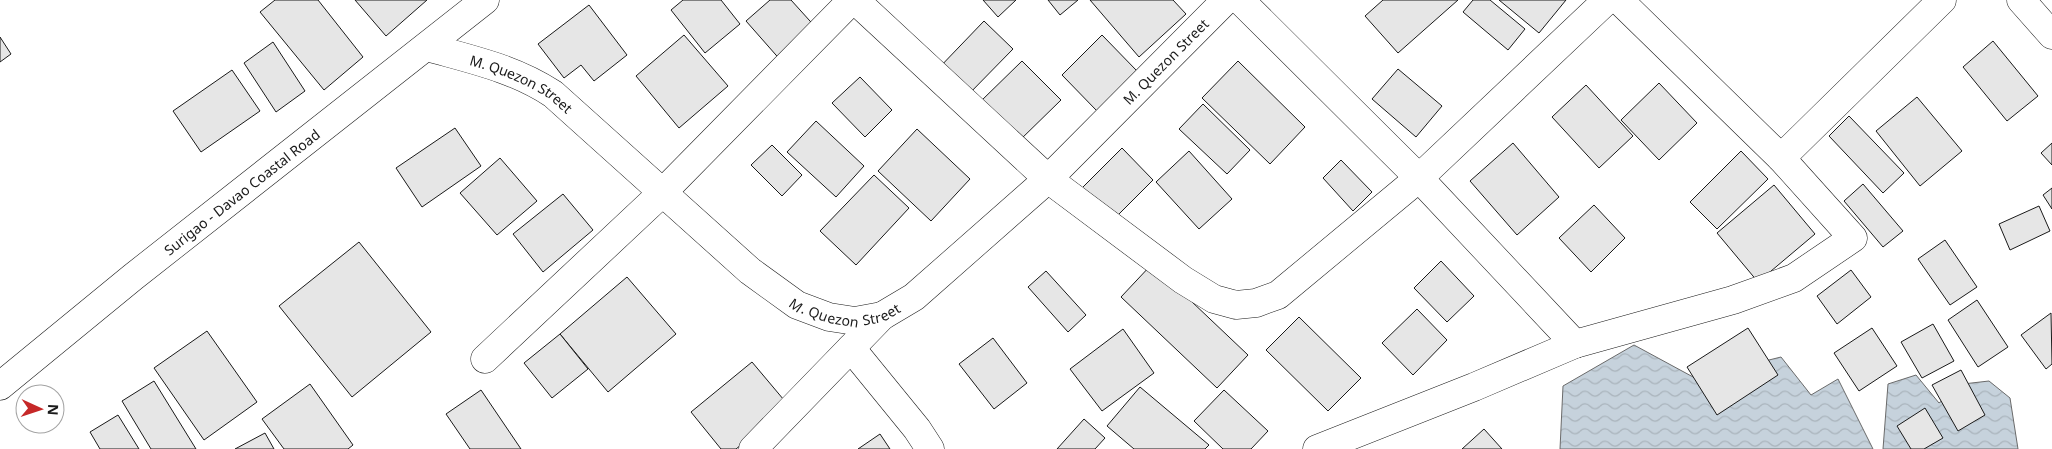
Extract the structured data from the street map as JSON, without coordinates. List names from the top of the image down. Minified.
{"streets":{"main road":["M. Quezon Street","Surigao - Davao Coastal Road"]},"crossings":[["M. Quezon Street","Surigao - Davao Coastal Road"]],"north":"right"}
